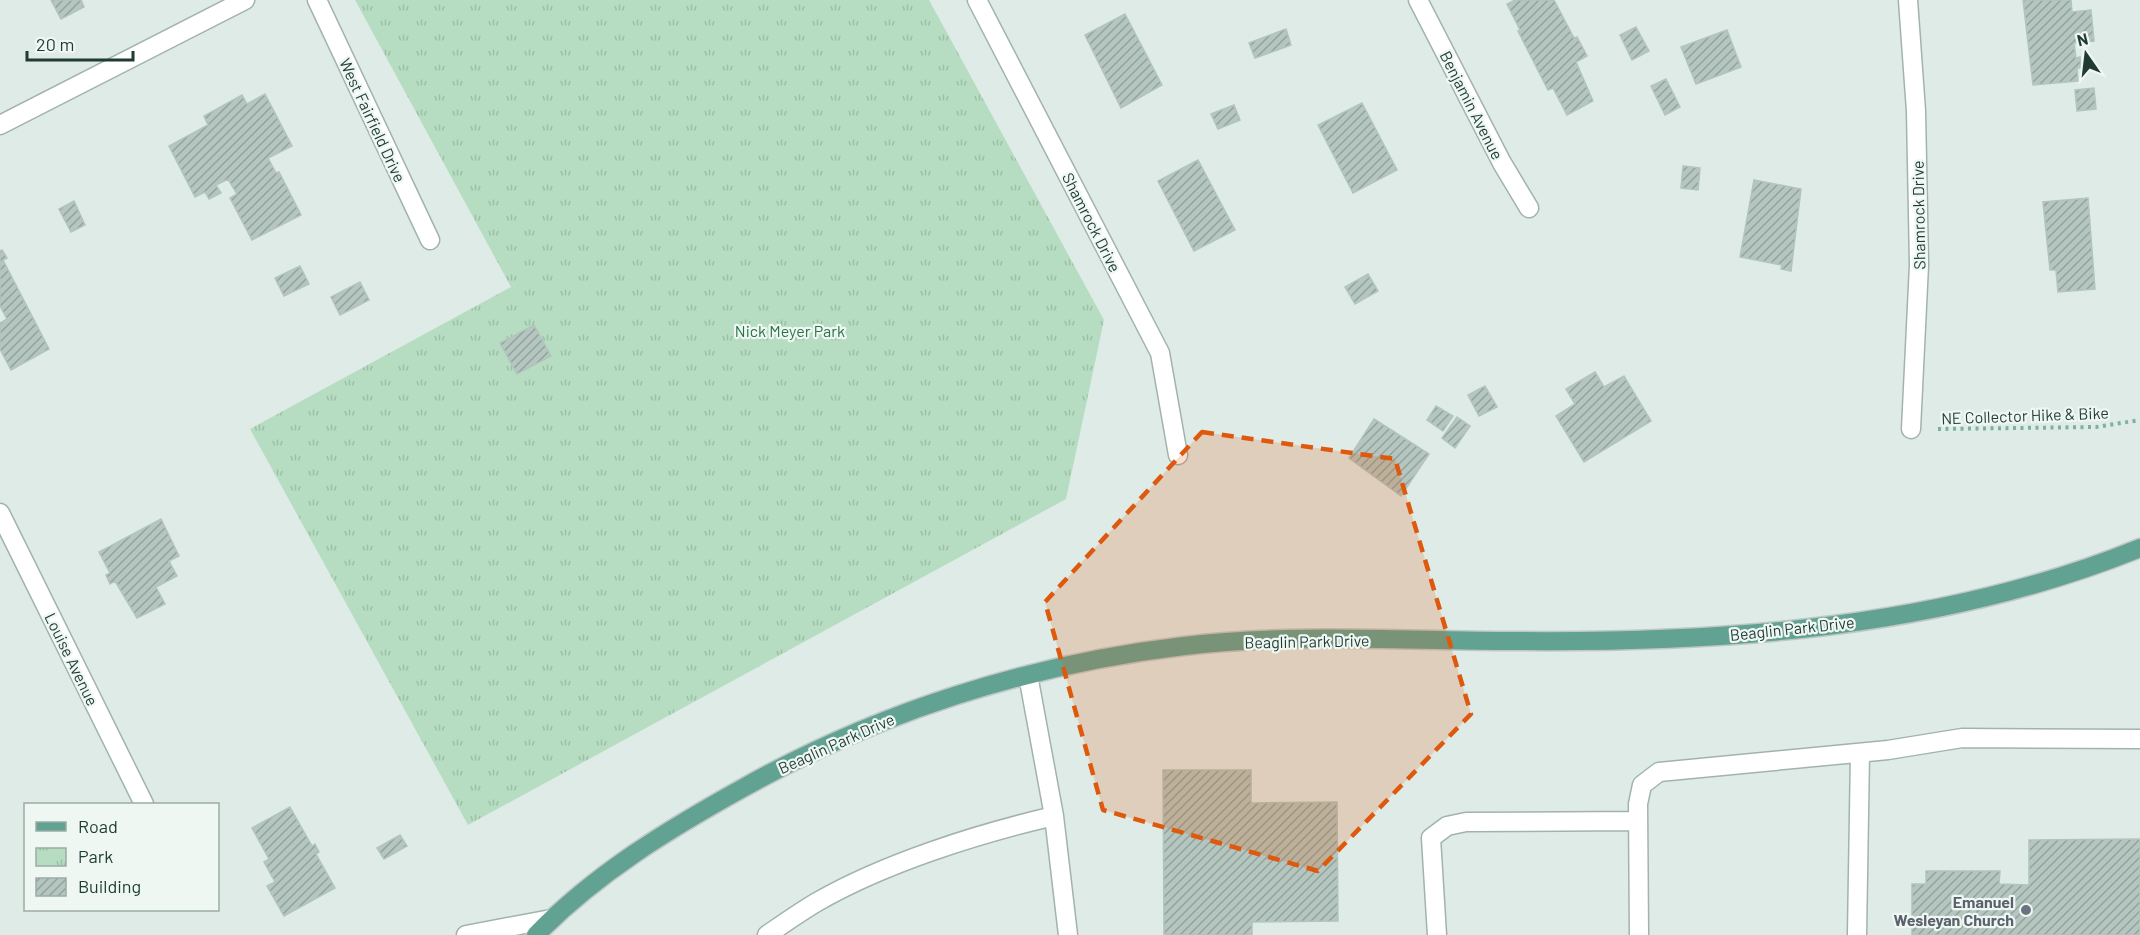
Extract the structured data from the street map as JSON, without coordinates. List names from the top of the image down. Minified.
{"streets":{"main road":["Beaglin Park Drive"],"street":["Benjamin Avenue","West Fairfield Drive","Shamrock Drive","Louise Avenue"],"path":["NE Collector Hike & Bike"]},"crossings":[["Shamrock Drive","NE Collector Hike & Bike"]],"parks":["Nick Meyer Park"],"places":["Emanuel Wesleyan Church"],"legend":["Road","Park","Building"],"scale_bar":"20 m","north":"top"}
